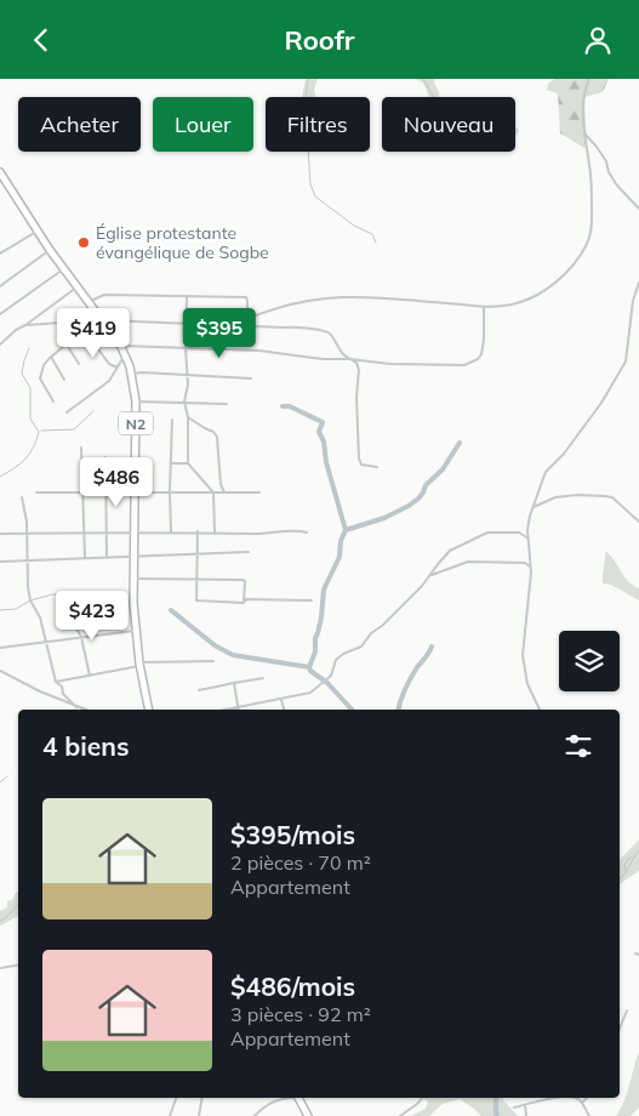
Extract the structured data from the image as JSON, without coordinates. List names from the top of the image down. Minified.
{"streets":{"highway":["N2"]},"places":["Église protestante évangélique de Sogbe"],"page":{"header":"Roofr","chip":["Acheter","Louer","Filtres","Nouveau"],"price":["$419","$395","$486","$423"],"heading":"4 biens","list":[{"name":"$395/mois","note":"2 pièces · 70 m² · Appartement"},{"name":"$486/mois","note":"3 pièces · 92 m² · Appartement"}]}}
